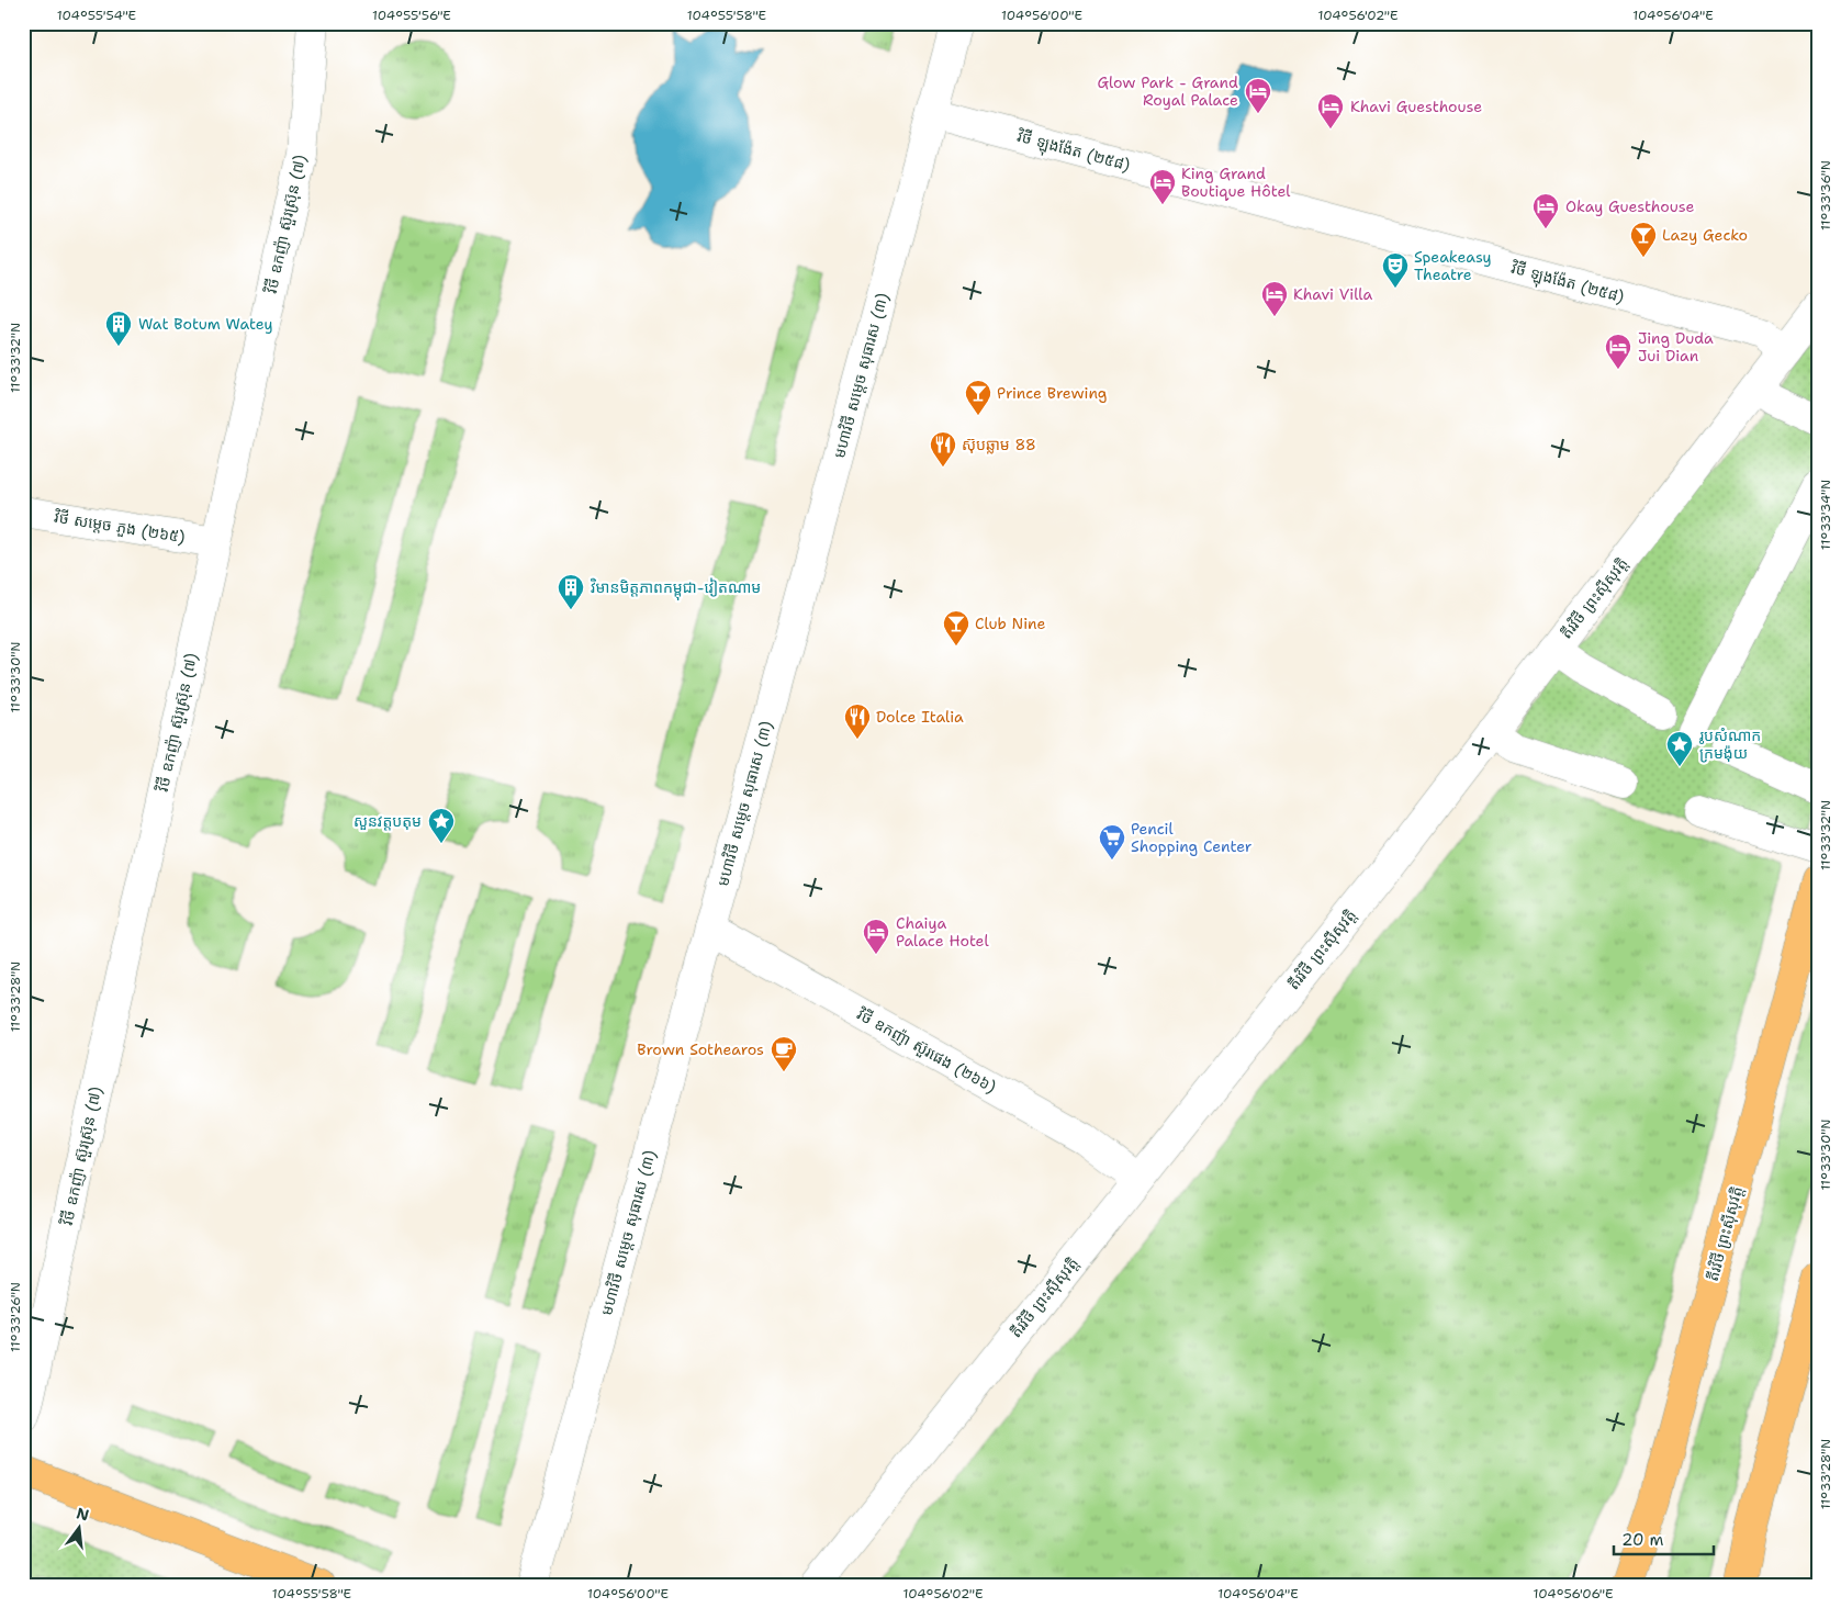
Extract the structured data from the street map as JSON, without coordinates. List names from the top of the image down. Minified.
{"streets":{"main road":["តីរវិថី ព្រះស៊ីសុវត្តិ"],"street":["វិថី ឡុងង៉ែត (២៥៨)","វិថី ឧកញ៉ា ស៊ួរស៊្រុន (៧)","មហាវិថី សម្តេច សុធារស (៣)","វិថី សម្តេច ភួង (២៦៥)","វិថី ឧកញ៉ា ស៊ួរផេង (២៦៦)"]},"crossings":[["វិថី ឡុងង៉ែត (២៥៨)","មហាវិថី សម្តេច សុធារស (៣)"],["វិថី ឡុងង៉ែត (២៥៨)","តីរវិថី ព្រះស៊ីសុវត្តិ"],["វិថី ឧកញ៉ា ស៊ួរស៊្រុន (៧)","វិថី សម្តេច ភួង (២៦៥)"],["មហាវិថី សម្តេច សុធារស (៣)","វិថី ឧកញ៉ា ស៊ួរផេង (២៦៦)"],["តីរវិថី ព្រះស៊ីសុវត្តិ","វិថី ឧកញ៉ា ស៊ួរផេង (២៦៦)"]],"places":{"hotel":["Glow Park - Grand Royal Palace","Khavi Guesthouse","King Grand Boutique Hôtel","Okay Guesthouse","Khavi Villa","Jing Duda Jui Dian","Chaiya Palace Hotel"],"bar":["Lazy Gecko","Prince Brewing","Club Nine"],"theatre":["Speakeasy Theatre"],"building":["Wat Botum Watey","វិមានមិត្តភាពកម្ពុជា-វៀតណាម"],"restaurant":["ស៊ុបឆ្លាម 88","Dolce Italia"],"place":["រូបសំណាក ក្រមង៉ុយ","សួនវត្តបតុម"],"supermarket":["Pencil Shopping Center"],"cafe":["Brown Sothearos"]},"scale_bar":"20 m","north":"top","coordinates":["104°55'54\"E","104°55'56\"E","104°55'58\"E","104°56'00\"E","104°56'02\"E","104°56'04\"E","11°33'36\"N","11°33'32\"N","11°33'34\"N","11°33'30\"N","11°33'28\"N","11°33'26\"N","104°56'06\"E"]}
